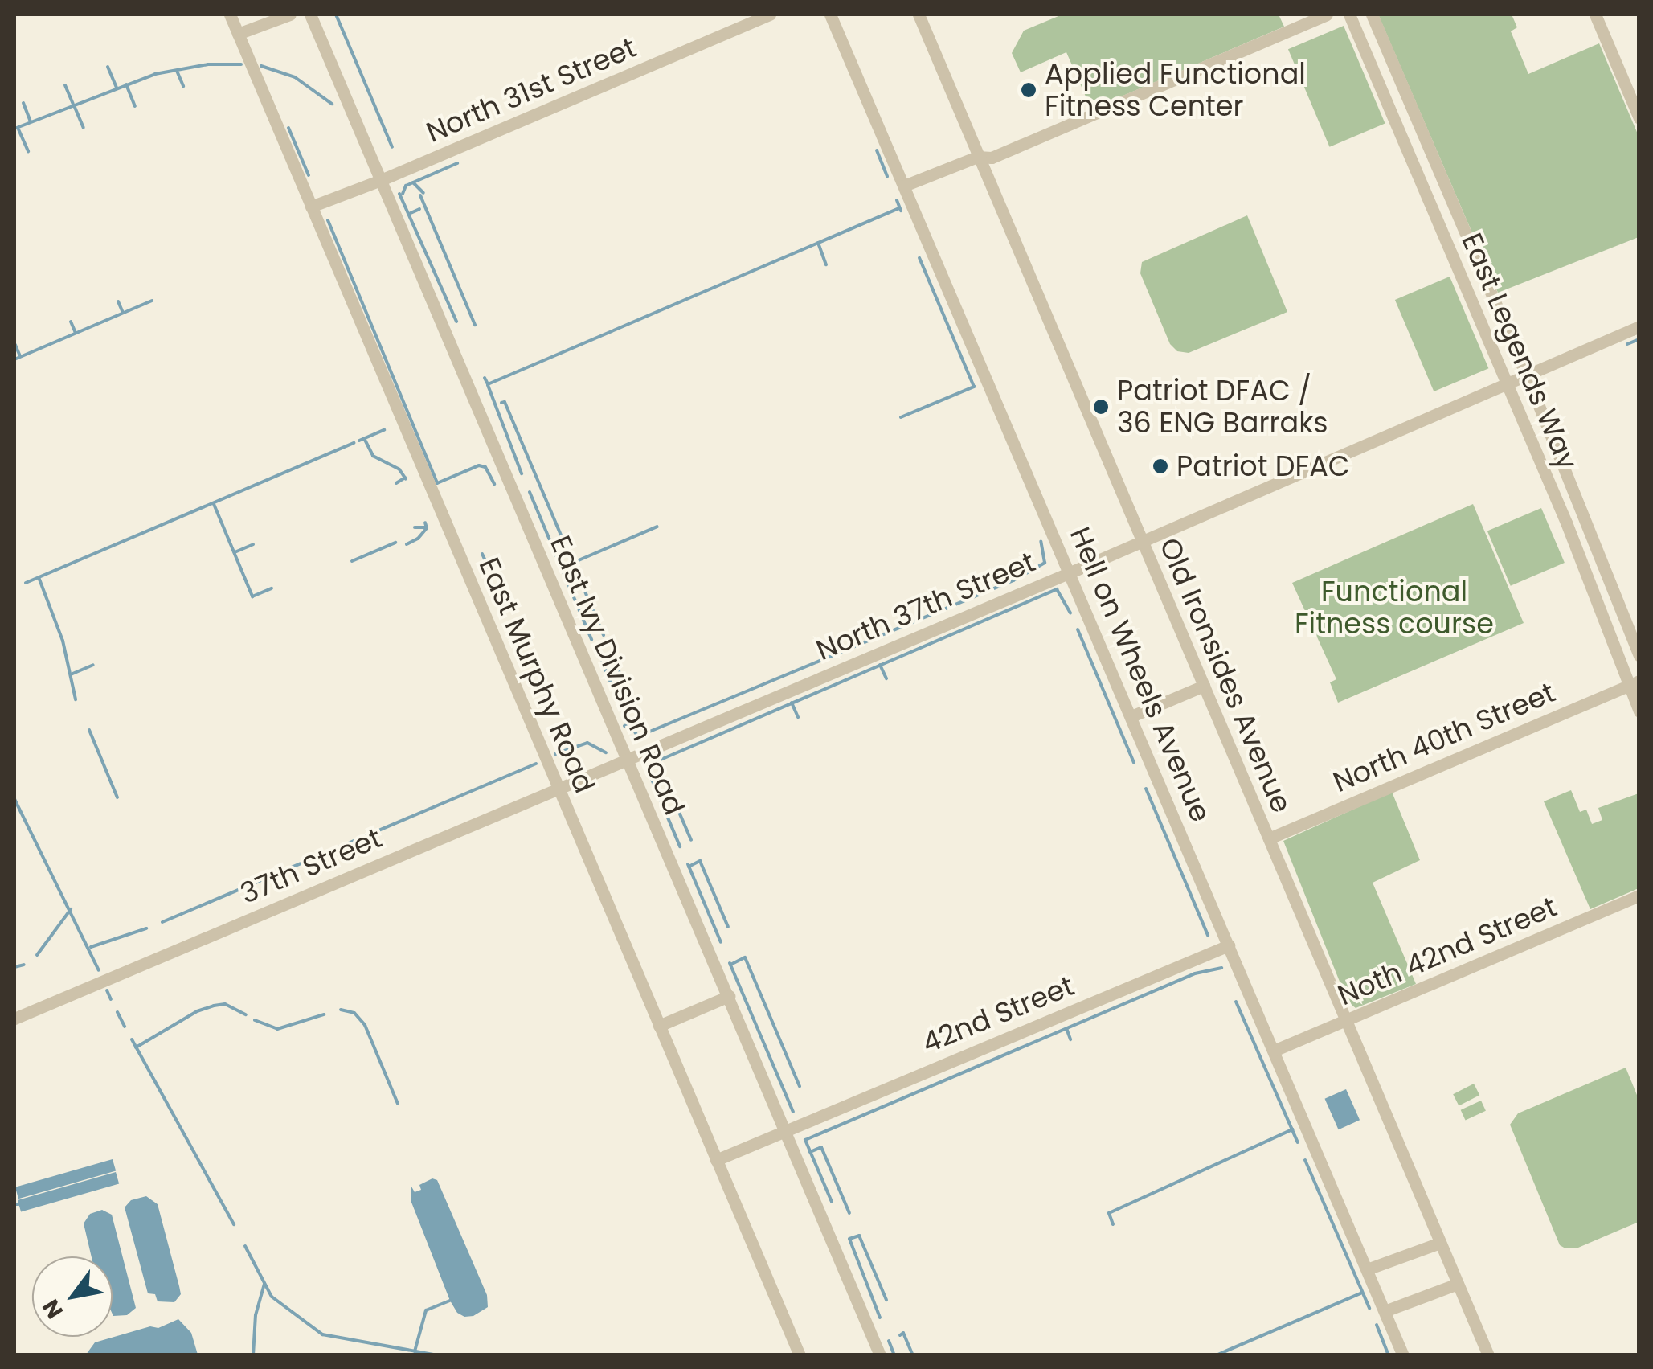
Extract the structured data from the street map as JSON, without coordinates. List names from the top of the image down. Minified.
{"streets":{"street":["North 31st Street","East Legends Way","North 37th Street","Hell on Wheels Avenue","East Murphy Road","East Ivy Division Road","Old Ironsides Avenue","North 40th Street","37th Street","Noth 42nd Street","42nd Street"]},"crossings":[["North 31st Street","East Murphy Road"],["North 31st Street","East Ivy Division Road"],["East Legends Way","North 37th Street"],["East Legends Way","North 40th Street"],["North 37th Street","Hell on Wheels Avenue"],["North 37th Street","East Ivy Division Road"],["North 37th Street","Old Ironsides Avenue"],["North 37th Street","37th Street"],["Hell on Wheels Avenue","Noth 42nd Street"],["Hell on Wheels Avenue","42nd Street"],["East Murphy Road","37th Street"],["East Murphy Road","42nd Street"],["East Ivy Division Road","37th Street"],["East Ivy Division Road","42nd Street"],["Old Ironsides Avenue","North 40th Street"],["Old Ironsides Avenue","Noth 42nd Street"]],"parks":["Functional Fitness course"],"places":["Applied Functional Fitness Center","Patriot DFAC / 36 ENG Barraks","Patriot DFAC"],"north":"bottom left"}
